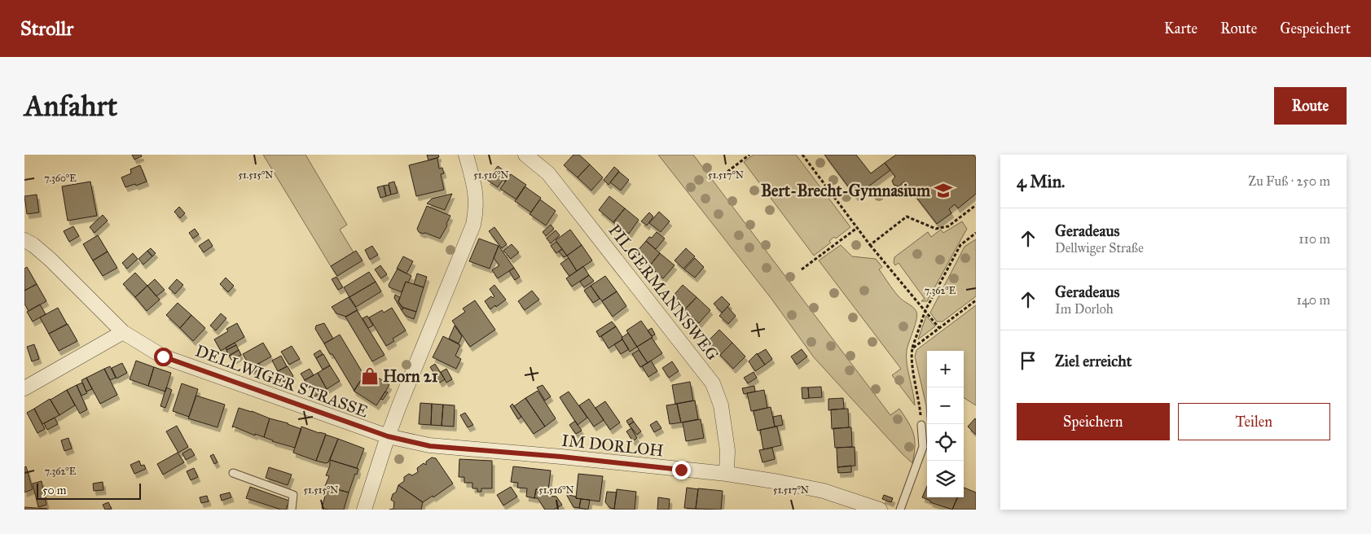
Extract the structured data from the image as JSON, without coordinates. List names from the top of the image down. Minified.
{"streets":{"street":["PILGERMANNSWEG","DELLWIGER STRASSE","IM DORLOH"]},"crossings":[["PILGERMANNSWEG","IM DORLOH"],["DELLWIGER STRASSE","IM DORLOH"]],"places":{"school or university":["Bert-Brecht-Gymnasium"],"shop":["Horn 21"]},"scale_bar":"50 m","page":{"header":"Strollr","nav":["Karte","Route","Gespeichert"],"buttons":["Route",["Speichern","Teilen"]],"title":"Anfahrt","heading":["4 Min.","Zu Fuß · 250 m"],"list":[["Geradeaus","Dellwiger Straße","110 m"],["Geradeaus","Im Dorloh","140 m"],"Ziel erreicht"],"map_buttons":["+","−"],"scale":"50 m"},"coordinates":["51.515°N","51.516°N","51.517°N","7.360°E","7.362°E"]}
